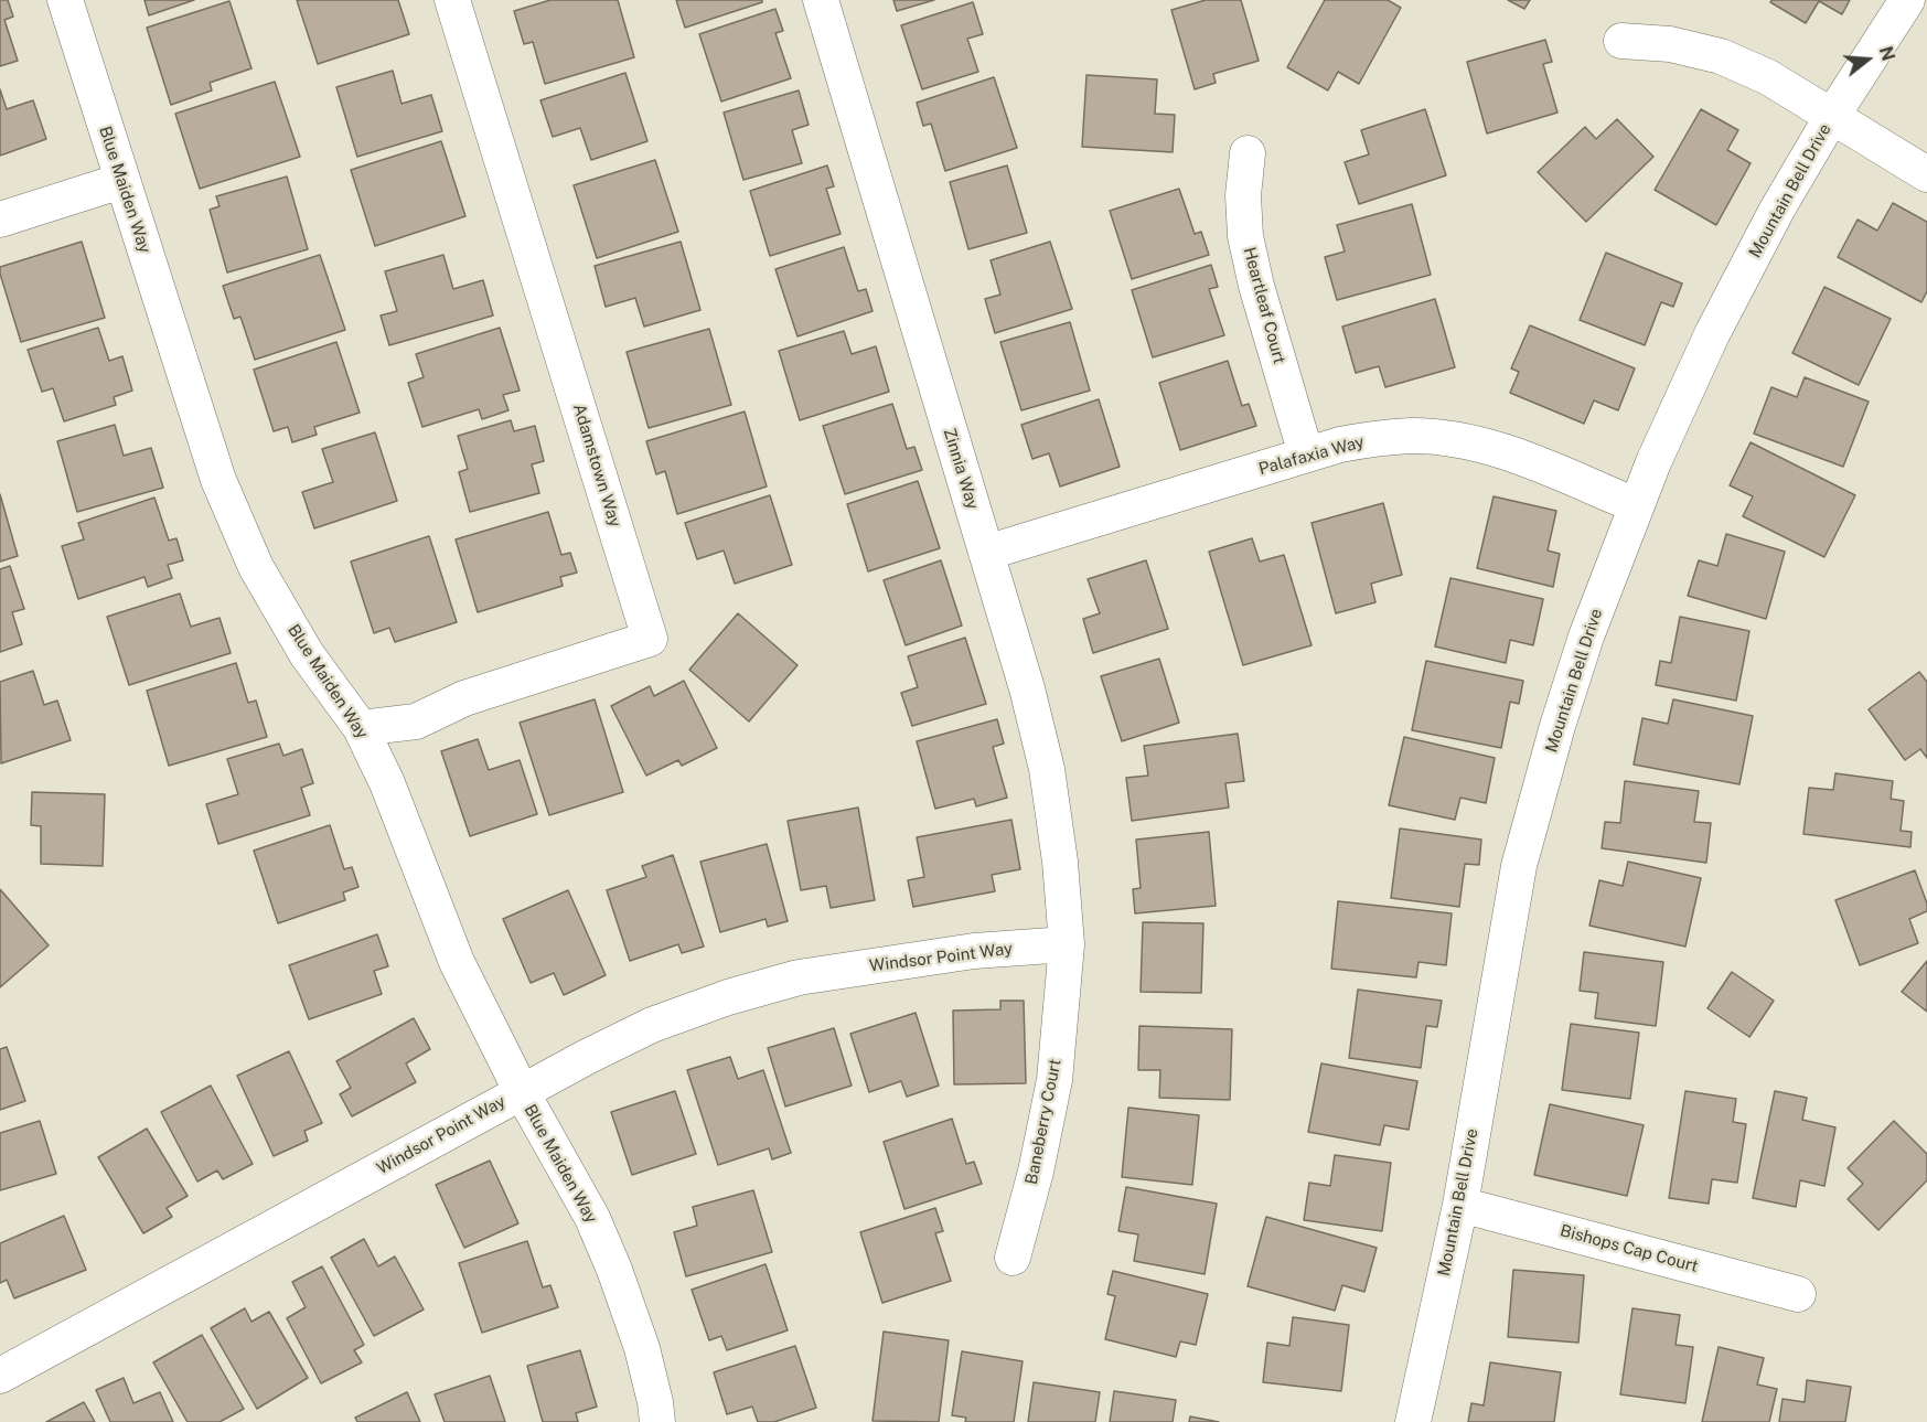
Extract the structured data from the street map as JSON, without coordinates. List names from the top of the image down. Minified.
{"streets":{"street":["Blue Maiden Way","Mountain Bell Drive","Heartleaf Court","Palafaxia Way","Adamstown Way","Zinnia Way","Windsor Point Way","Baneberry Court","Bishops Cap Court"]},"crossings":[["Blue Maiden Way","Adamstown Way"],["Blue Maiden Way","Windsor Point Way"],["Mountain Bell Drive","Palafaxia Way"],["Mountain Bell Drive","Bishops Cap Court"],["Heartleaf Court","Palafaxia Way"],["Palafaxia Way","Zinnia Way"],["Zinnia Way","Windsor Point Way"],["Zinnia Way","Baneberry Court"],["Windsor Point Way","Baneberry Court"]],"north":"right"}
